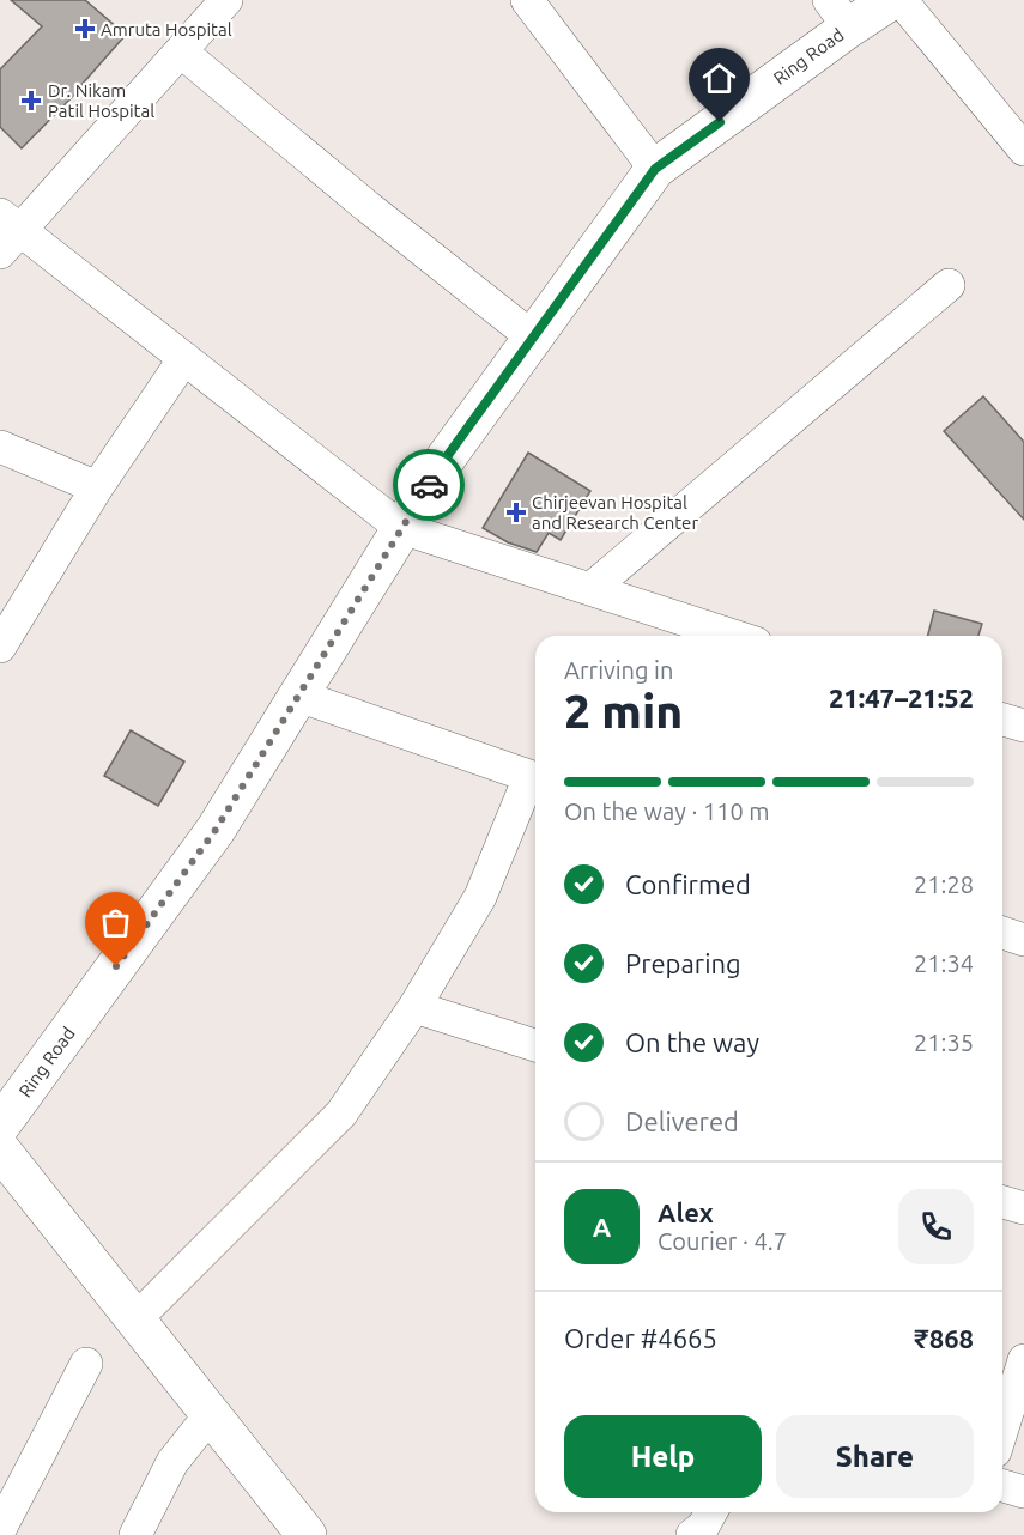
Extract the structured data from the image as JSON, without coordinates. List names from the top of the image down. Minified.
{"streets":{"main road":["Ring Road"]},"places":{"health":["Amruta Hospital","Dr. Nikam Patil Hospital","Chirjeevan Hospital and Research Center"]},"page":{"heading":["2 min","Arriving in","21:47–21:52"],"panel":["Alex","Courier · 4.7","Order #4665","₹868"],"bar":"On the way · 110 m","list":[["Confirmed","21:28"],["Preparing","21:34"],["On the way","21:35"],"Delivered"],"round":"A","buttons":["Help","Share"]}}
